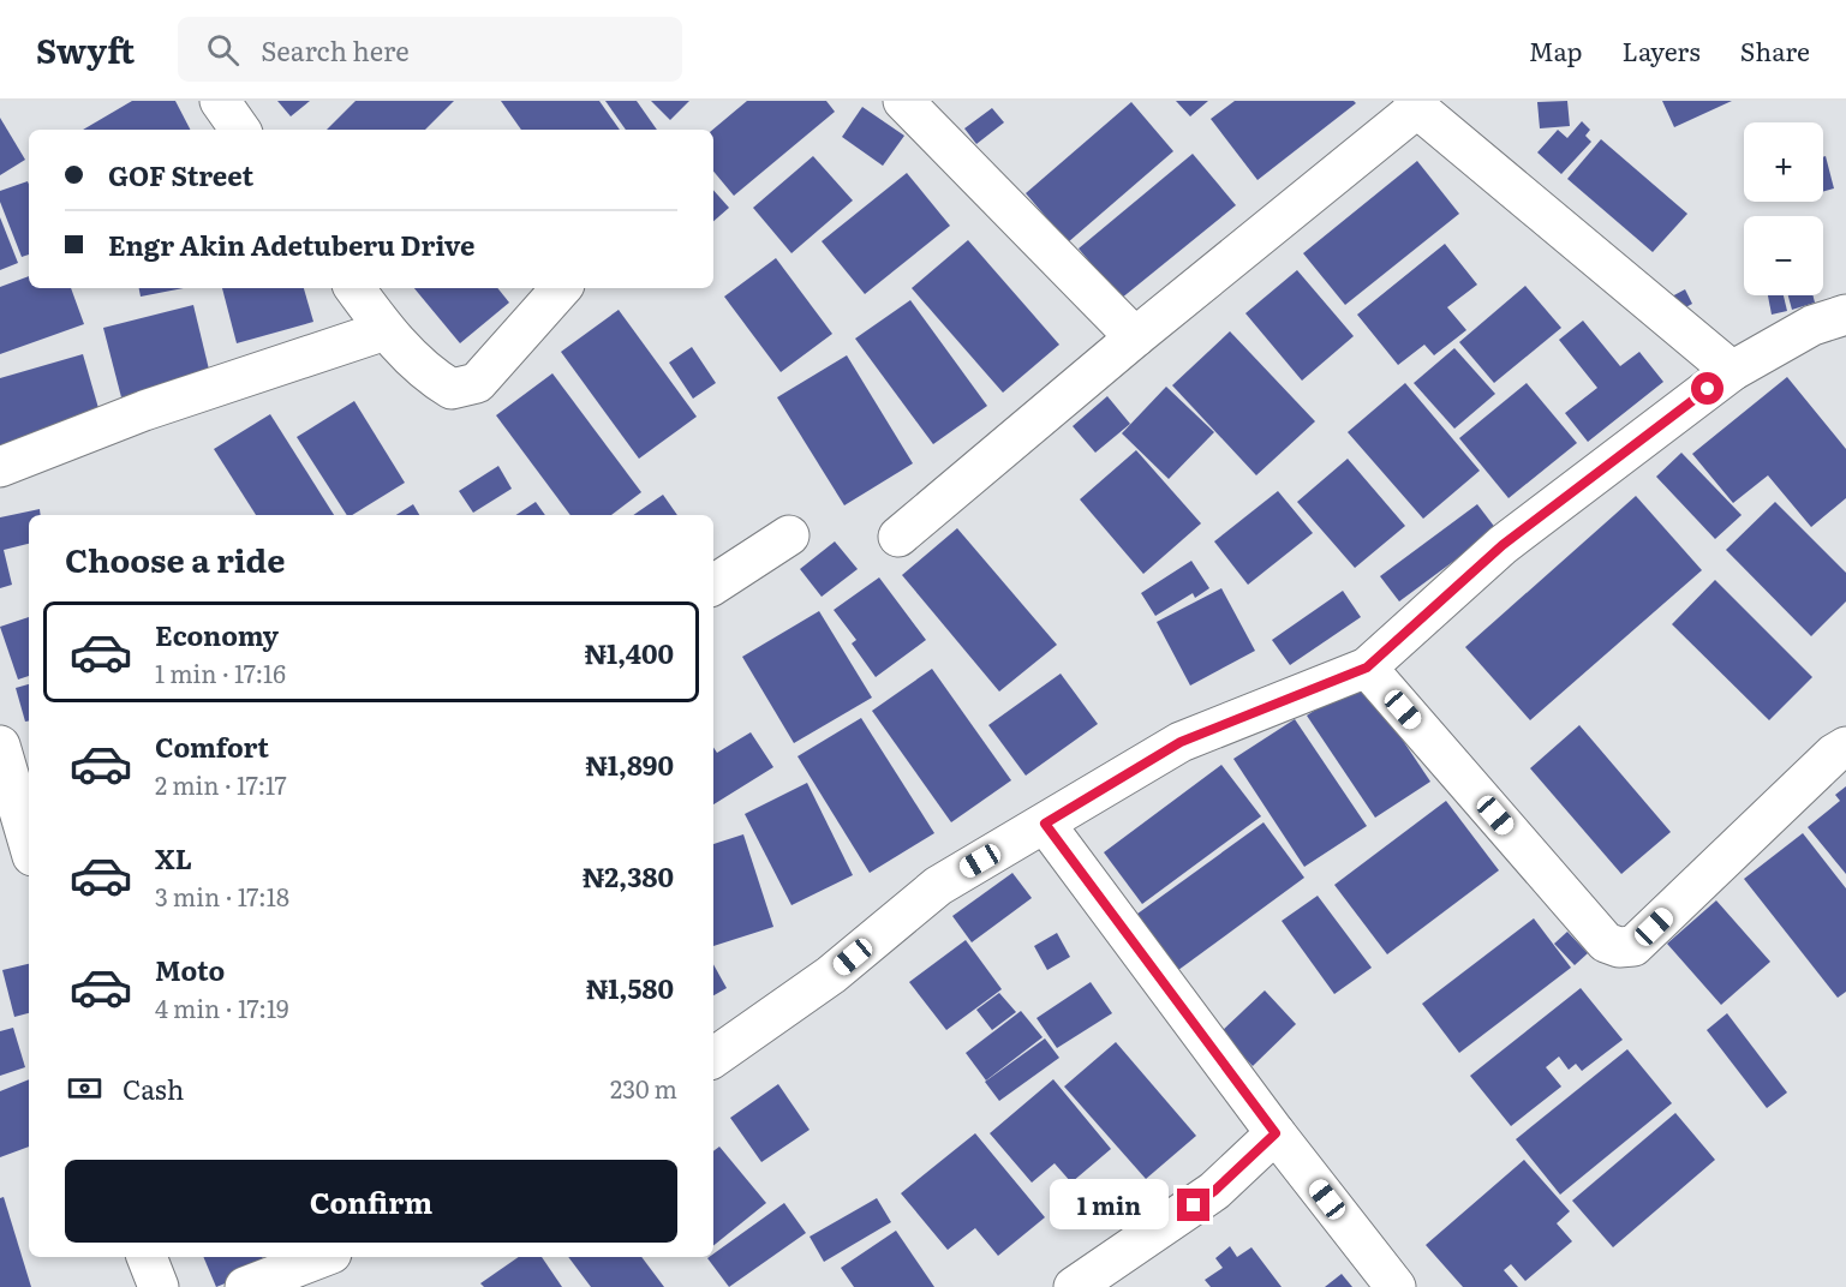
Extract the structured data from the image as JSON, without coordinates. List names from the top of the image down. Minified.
{"page":{"header":"Swyft","search":"Search here","nav":["Map","Layers","Share"],"map_buttons":["+","−"],"banner":["GOF Street","Engr Akin Adetuberu Drive"],"heading":"Choose a ride","list":[{"name":"Economy","note":"1 min · 17:16","value":"₦1,400"},{"name":"Comfort","note":"2 min · 17:17","value":"₦1,890"},{"name":"XL","note":"3 min · 17:18","value":"₦2,380"},{"name":"Moto","note":"4 min · 17:19","value":"₦1,580"}],"pay":["Cash","230 m"],"buttons":"Confirm","bubble":"1 min"}}
